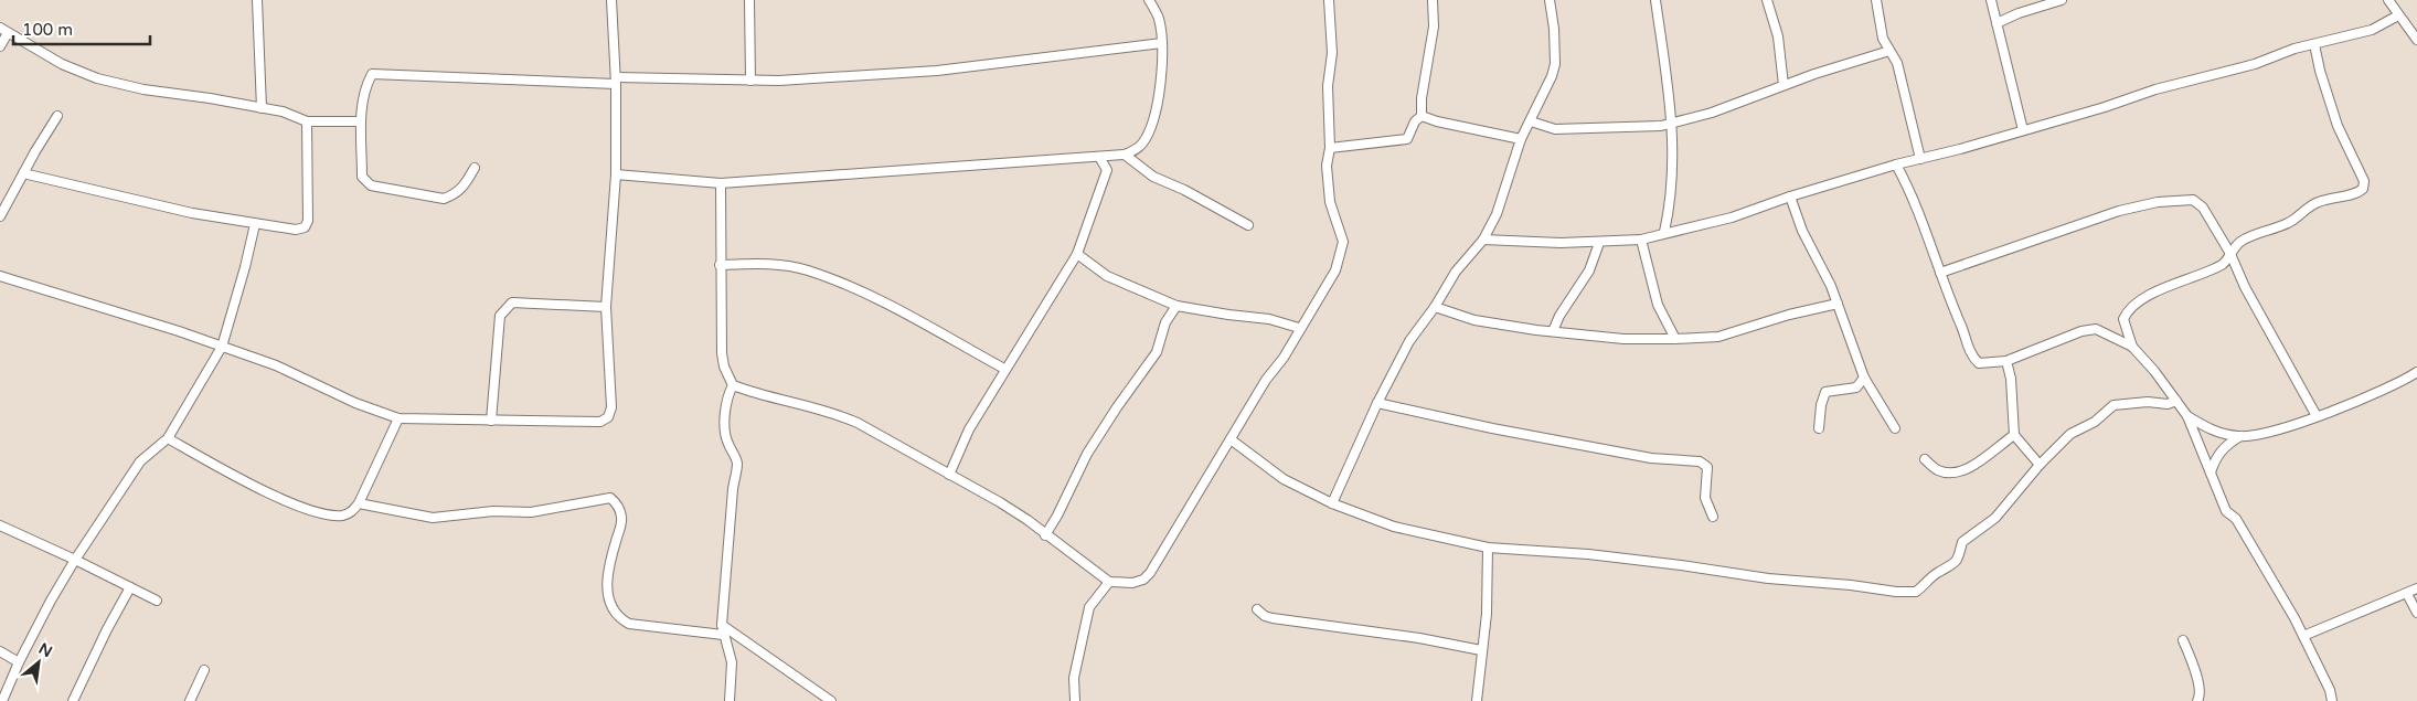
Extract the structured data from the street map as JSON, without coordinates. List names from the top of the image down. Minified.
{"scale_bar":"100 m","north":"top right"}
